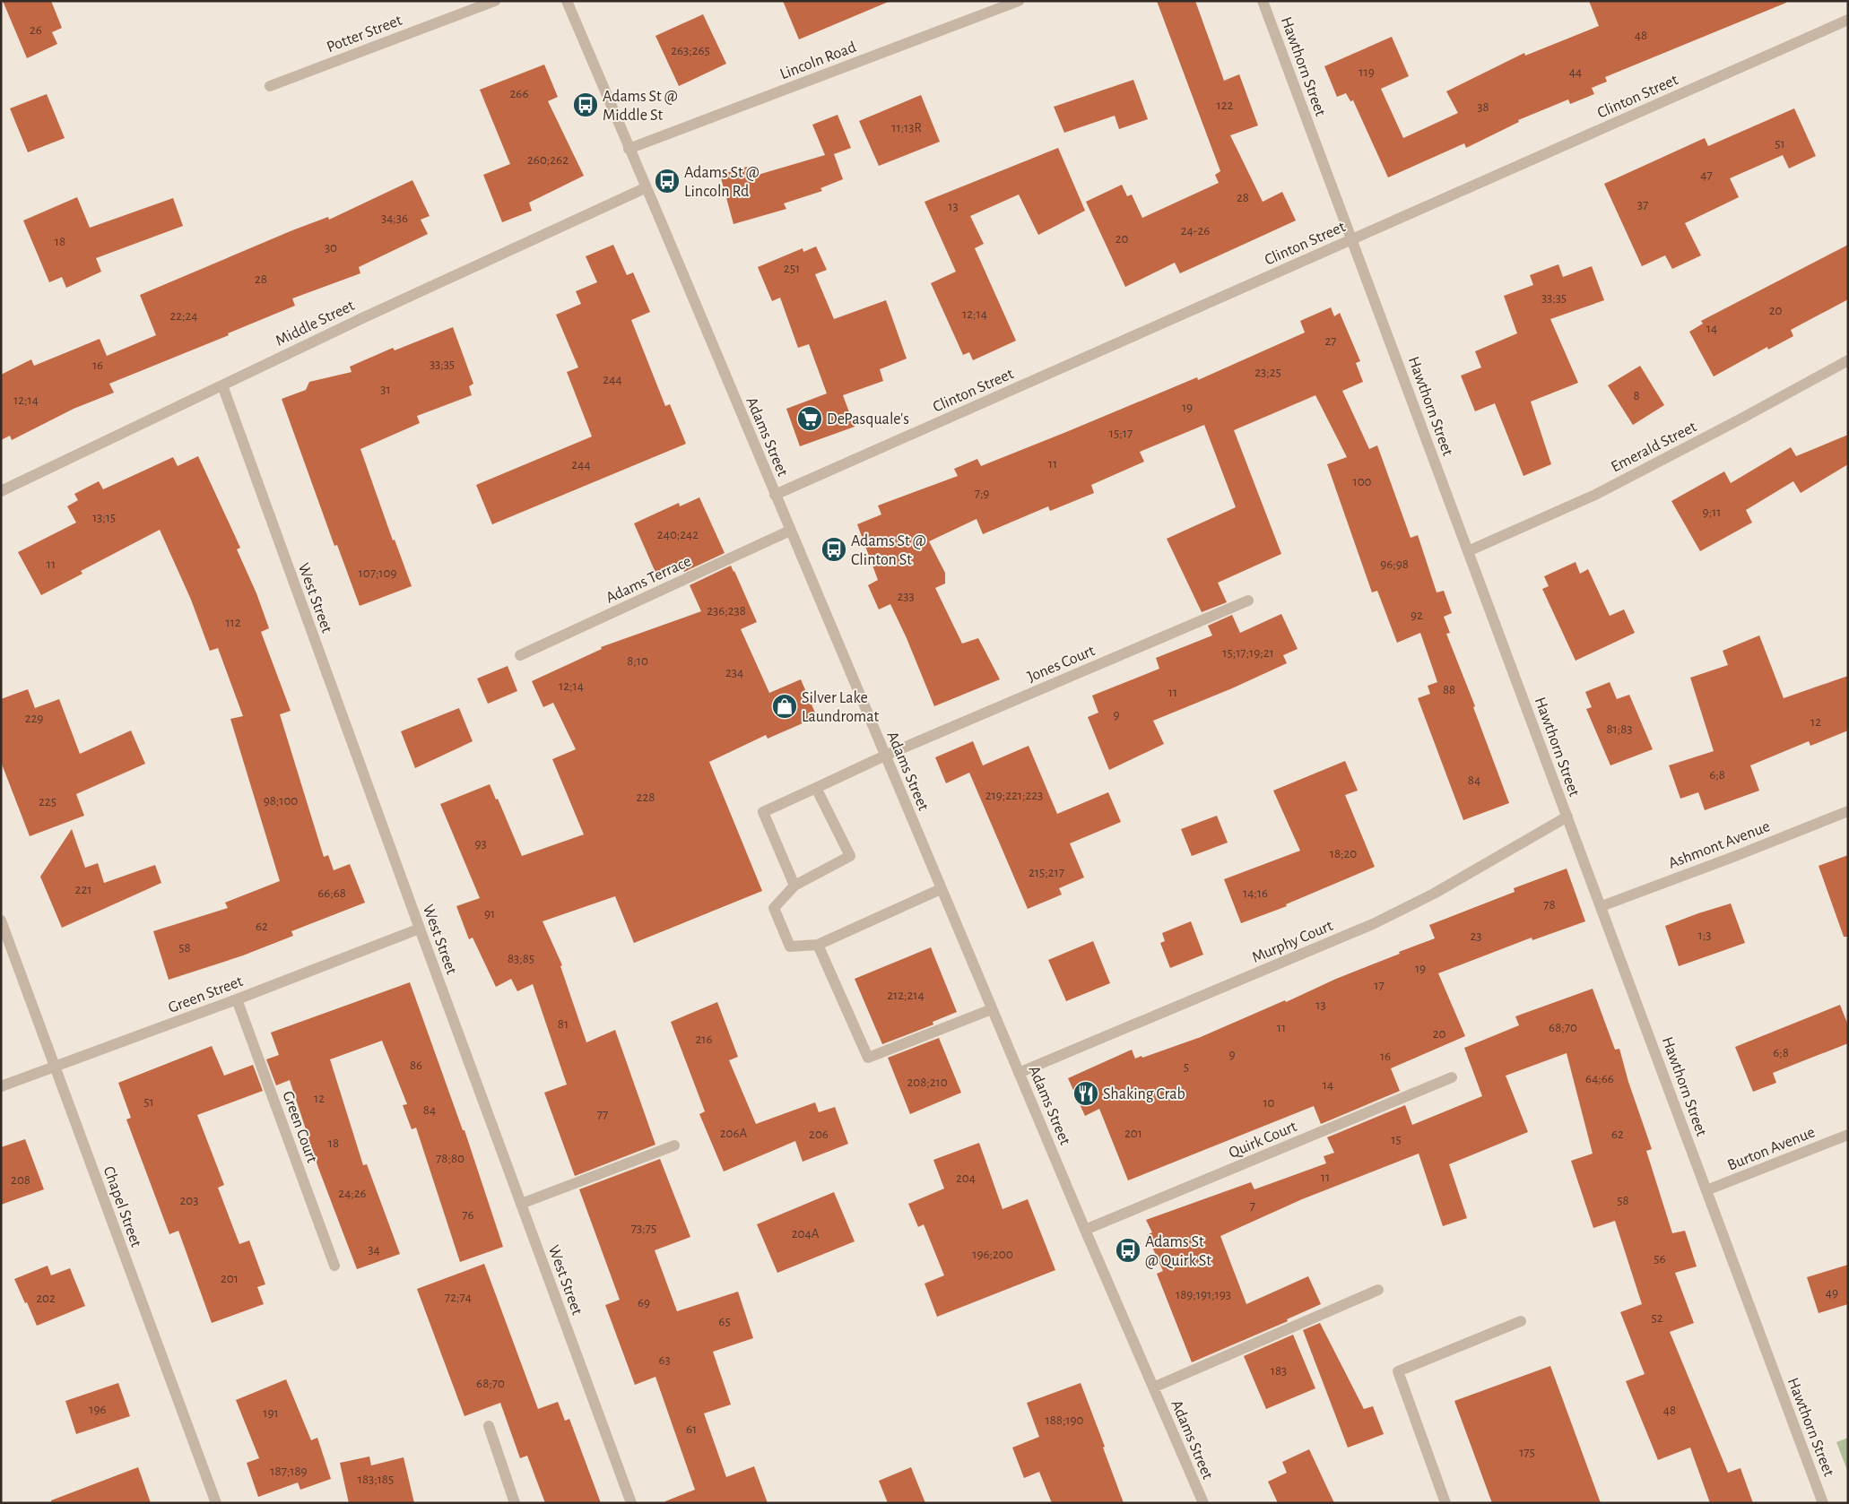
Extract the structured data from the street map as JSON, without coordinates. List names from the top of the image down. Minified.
{"streets":{"street":["Potter Street","Lincoln Road","Hawthorn Street","Clinton Street","Middle Street","Adams Street","Emerald Street","Adams Terrace","West Street","Jones Court","Ashmont Avenue","Murphy Court","Green Street","Green Court","Quirk Court","Burton Avenue","Chapel Street"]},"crossings":[["Lincoln Road","Adams Street"],["Hawthorn Street","Clinton Street"],["Hawthorn Street","Emerald Street"],["Hawthorn Street","Ashmont Avenue"],["Hawthorn Street","Murphy Court"],["Hawthorn Street","Burton Avenue"],["Clinton Street","Adams Street"],["Middle Street","Adams Street"],["Middle Street","West Street"],["Adams Street","Adams Terrace"],["Adams Street","Jones Court"],["Adams Street","Murphy Court"],["Adams Street","Quirk Court"],["West Street","Green Street"],["Green Street","Green Court"],["Green Street","Chapel Street"]],"places":{"bus stop":["Adams St @ Middle St","Adams St @ Lincoln Rd","Adams St @ Clinton St","Adams St @ Quirk St"],"supermarket":["DePasquale's"],"shop":["Silver Lake Laundromat"],"restaurant":["Shaking Crab"]},"house_numbers":["26","48","263;265","119","44","266","122","38","11;13R","51","260;262","47","28","37","13","34;36","24-26","20","18","30","251","28","33;35","20","12;14","22;24","14","27","33;35","16","23;25","244","31","8","12;14","19","15;17","11","244","100","7;9","9;11","13;15","240;242","11","96;98","107;109","233","236;238","92","112","15;17;19;21","8;10","234","12;14","88","11","9","229","12","81;83","6;8","84","219;221;223","228","98;100","225","93","18;20","215;217","221","66;68","14;16","78","91","62","1;3","23","58","83;85","19","17","212;214","13","81","11","68;70","20","216","6;8","9","16","86","5","64;66","208;210","14","12","51","10","84","77","206A","201","206","62","15","18","78;80","11","204","208","24;26","203","58","7","76","73;75","204A","34","196;200","56","201","49","189;191;193","72;74","202","69","52","65","63","183","68;70","196","48","191","188;190","61","175","187;189","183;185"]}
